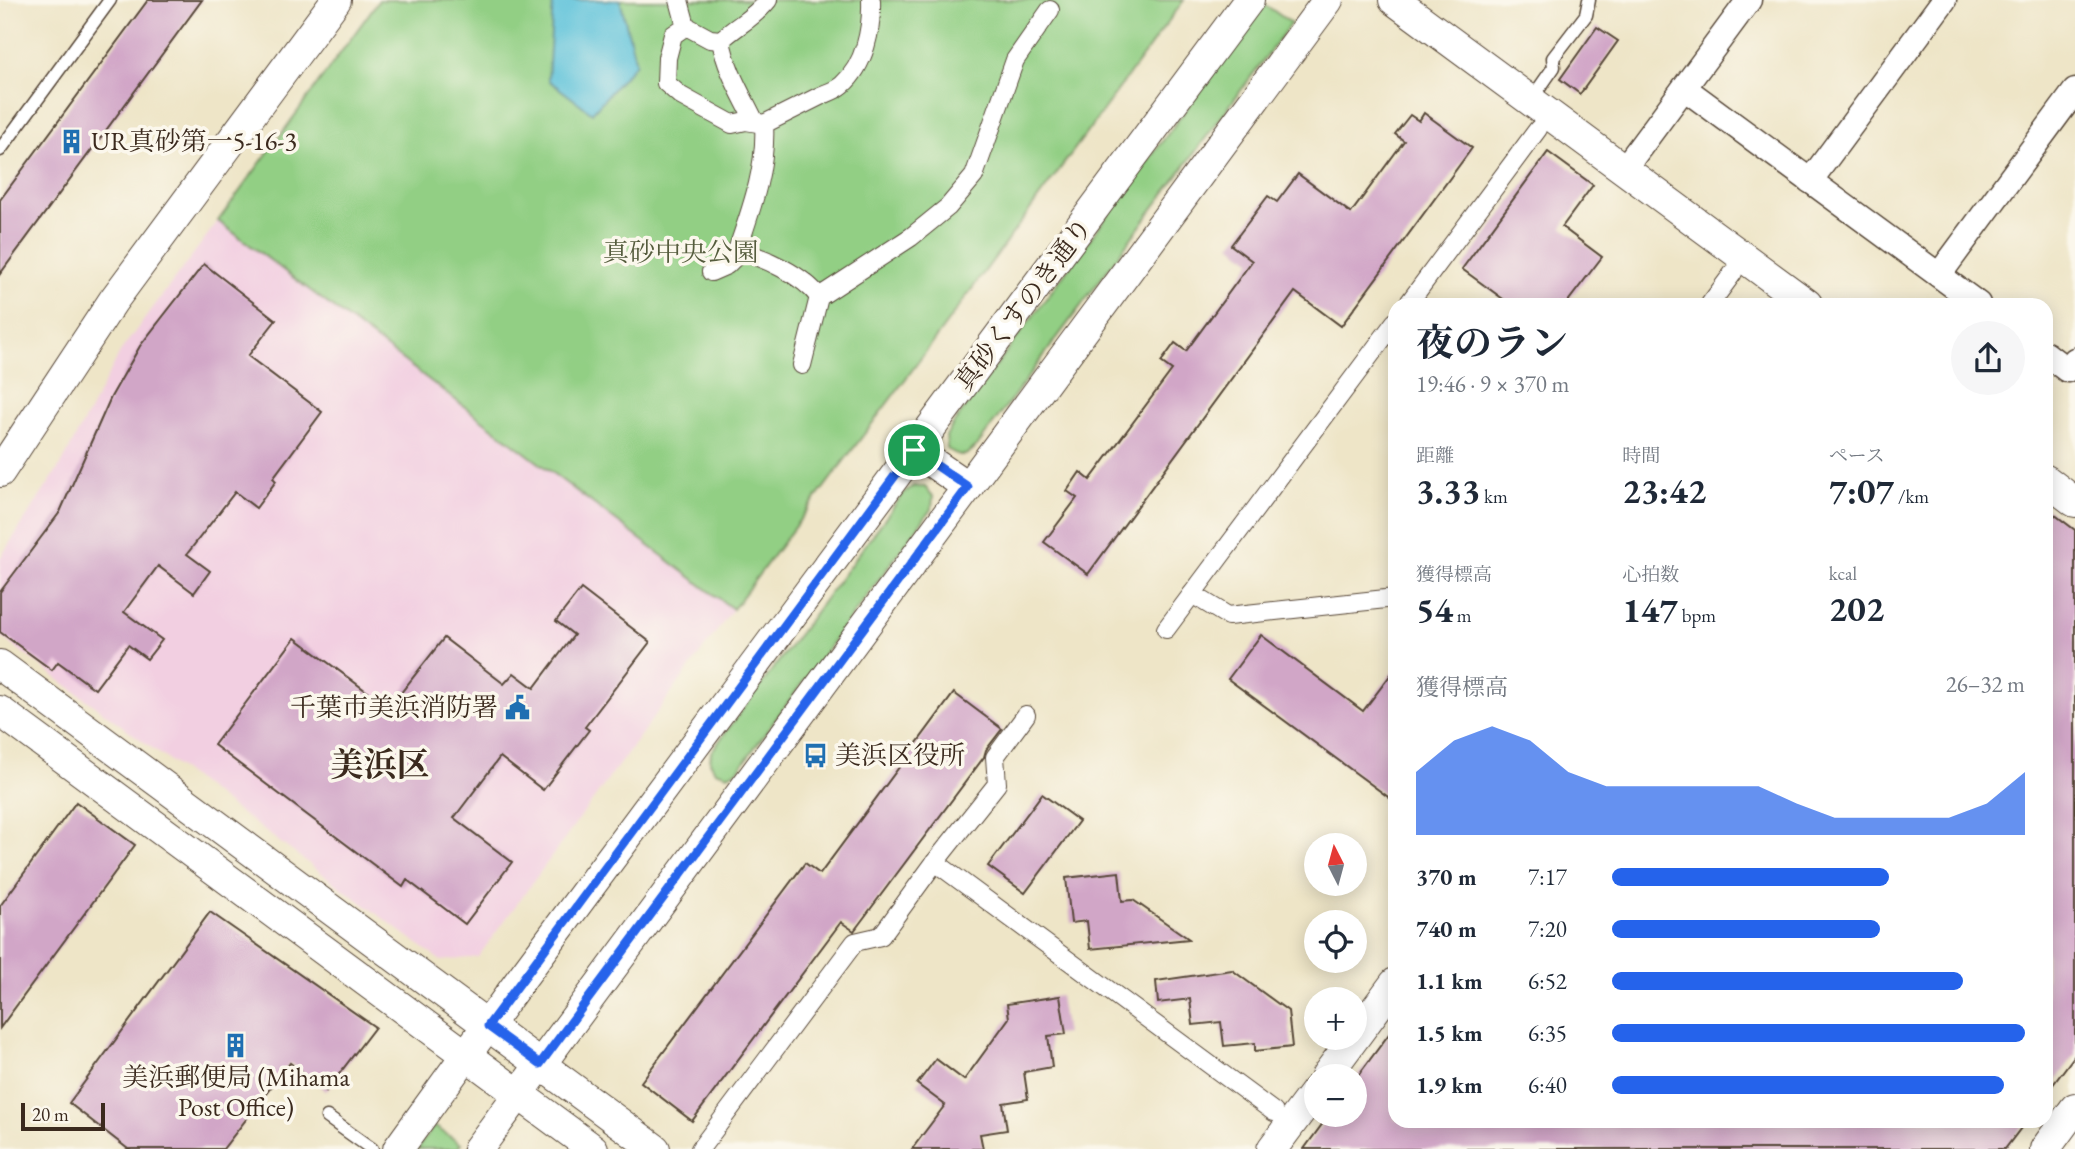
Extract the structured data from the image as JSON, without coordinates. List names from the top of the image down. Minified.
{"streets":{"street":["真砂くすのき通り"]},"districts":["美浜区"],"parks":["真砂中央公園"],"places":{"building":["UR真砂第一5-16-3","美浜郵便局 (Mihama Post Office)"],"public building":["千葉市美浜消防署"],"bus stop":["美浜区役所"]},"scale_bar":"20 m","north":"top","page":{"heading":["夜のラン","19:46 · 9 × 370 m"],"stats":[["距離","3.33 km"],["時間","23:42"],["ペース","7:07 /km"],["獲得標高","54 m"],["心拍数","147 bpm"],["kcal","202"]],"chart":["獲得標高","26–32 m"],"map_buttons":["+","−"],"list":[{"name":"370 m","note":"7:17"},{"name":"740 m","note":"7:20"},{"name":"1.1 km","note":"6:52"},{"name":"1.5 km","note":"6:35"},{"name":"1.9 km","note":"6:40"}],"scale":"20 m"}}
